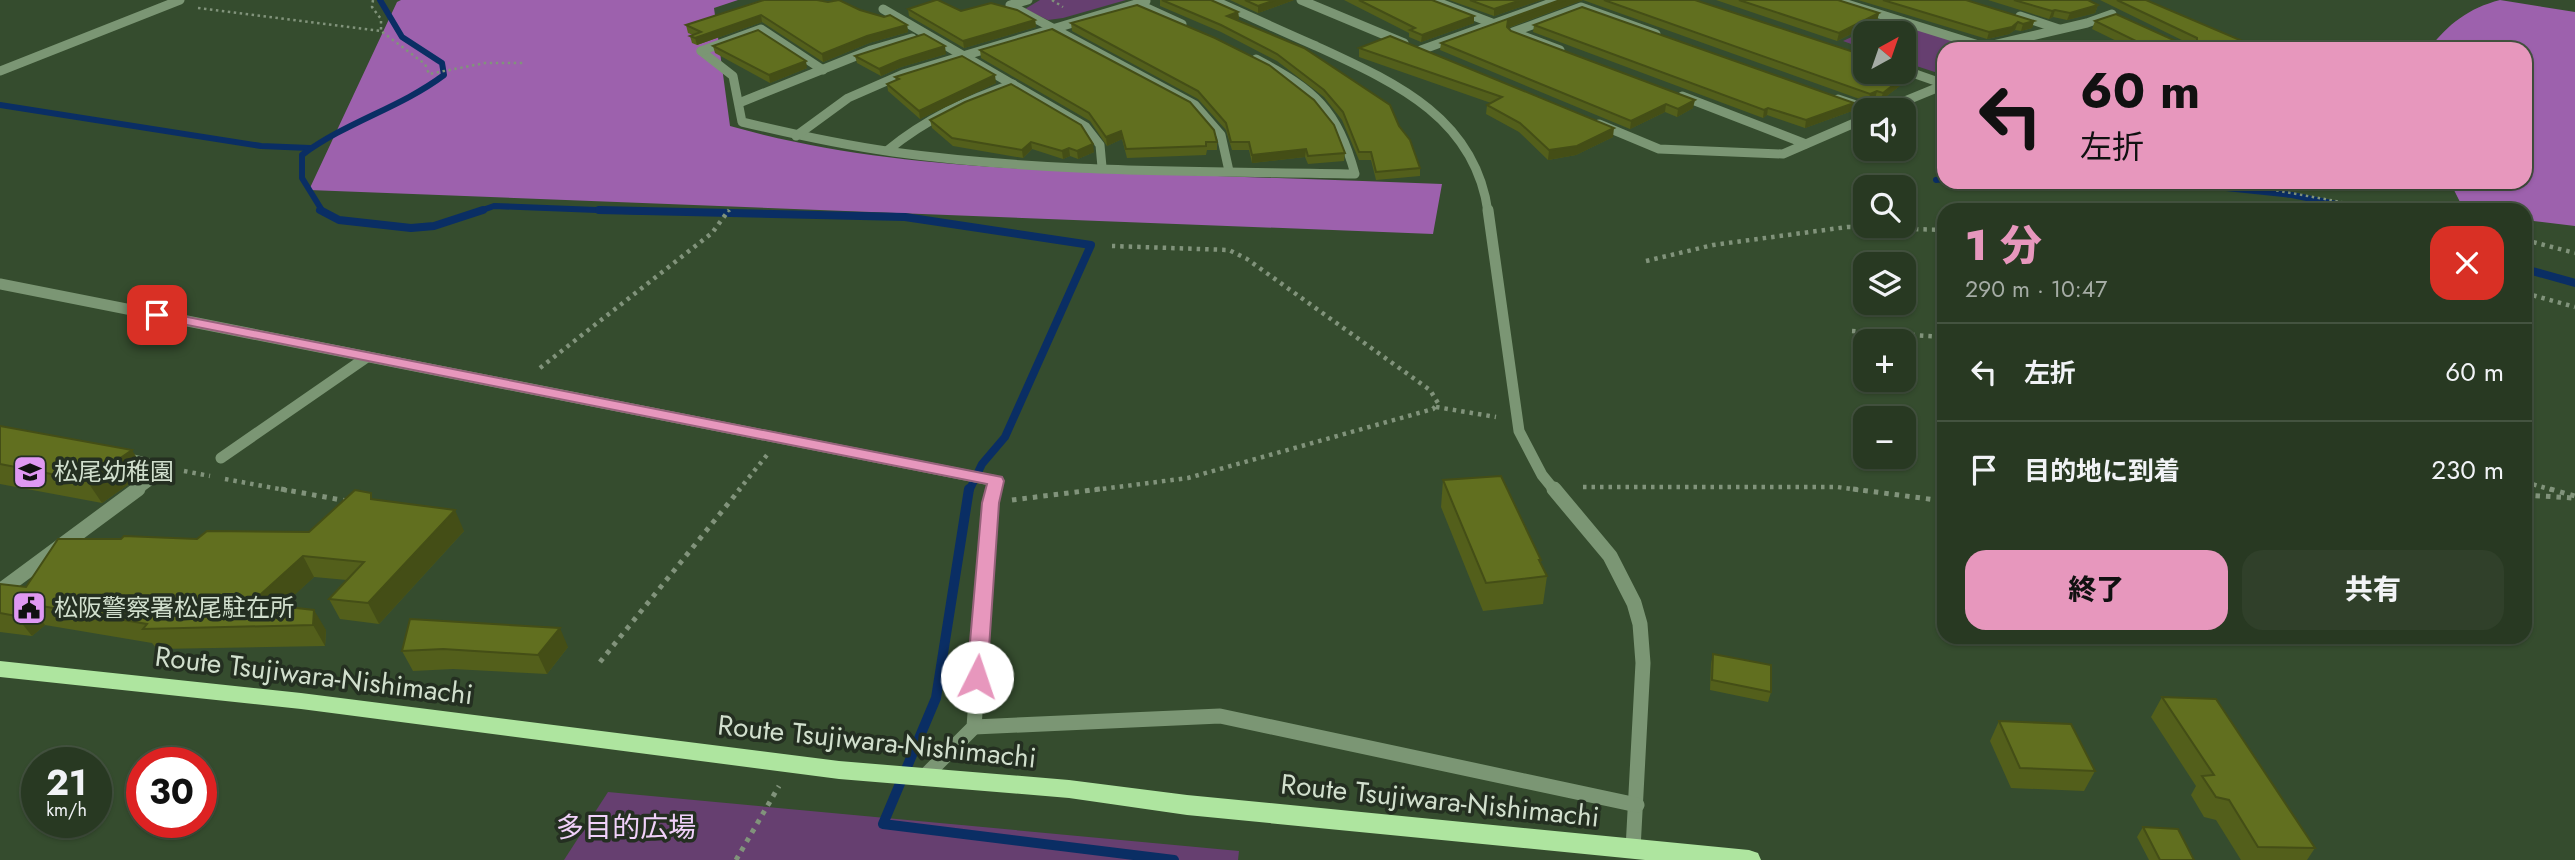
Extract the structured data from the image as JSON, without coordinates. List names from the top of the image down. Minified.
{"streets":{"main road":["Route Tsujiwara-Nishimachi"]},"parks":["多目的広場"],"places":{"school or university":["松尾幼稚園"],"public building":["松阪警察署松尾駐在所"]},"north":"top right","page":{"map_buttons":["+","−"],"turn":["60 m","左折"],"heading":["1 分","290 m · 10:47"],"list":[{"name":"左折","value":"60 m"},{"name":"目的地に到着","value":"230 m"}],"buttons":["終了","共有"],"speed":"21 km/h","limit":"30"}}
